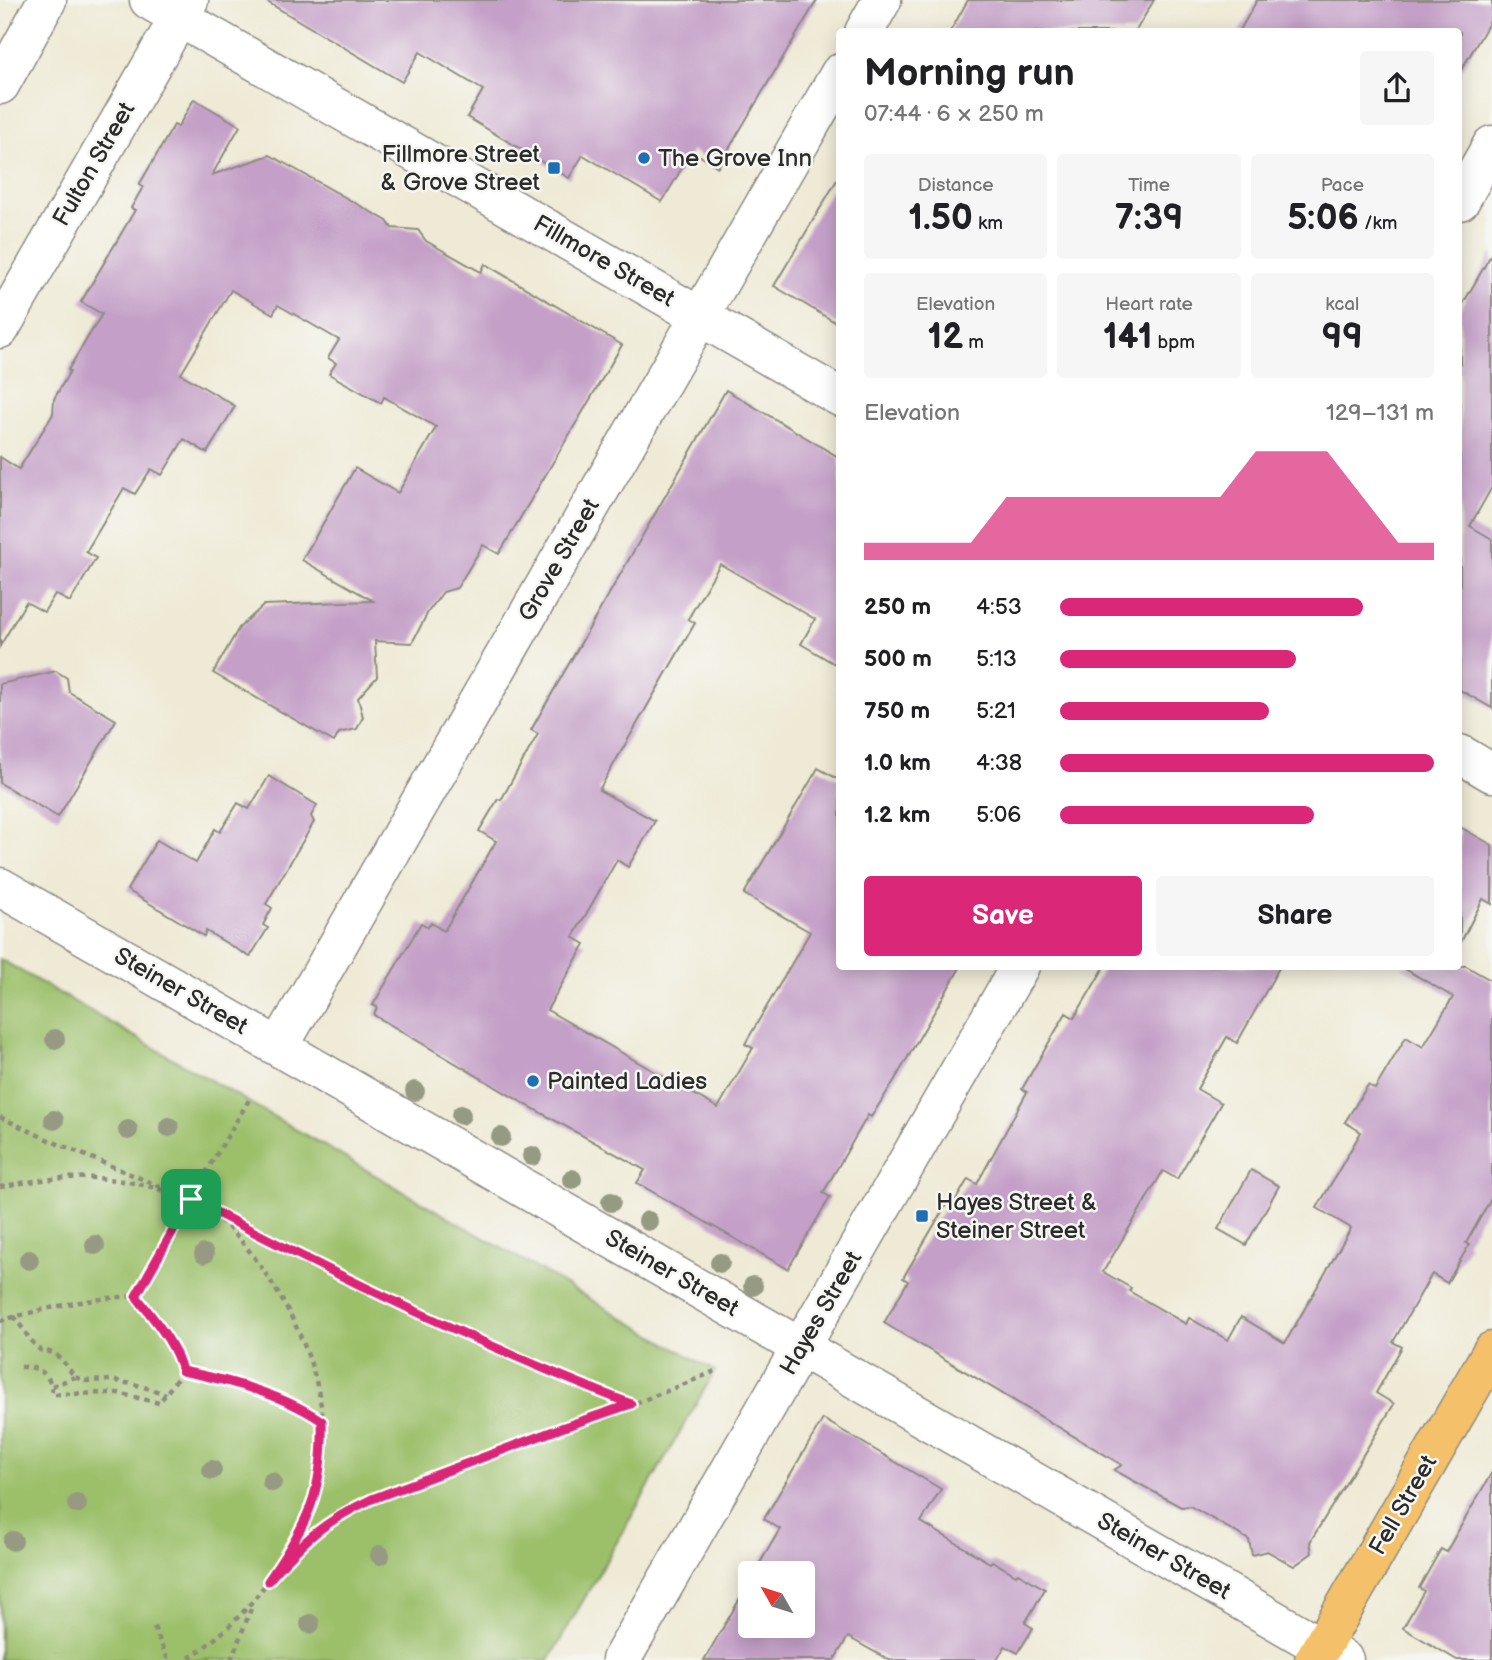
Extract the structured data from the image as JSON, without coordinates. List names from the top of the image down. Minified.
{"streets":{"main road":["Fell Street"],"street":["Fulton Street","Fillmore Street","Grove Street","Steiner Street","Hayes Street"]},"crossings":[["Fulton Street","Fillmore Street"],["Fillmore Street","Grove Street"],["Grove Street","Steiner Street"],["Steiner Street","Hayes Street"],["Steiner Street","Fell Street"]],"places":{"other":["The Grove Inn","Painted Ladies"],"transit":["Fillmore Street & Grove Street","Hayes Street & Steiner Street"]},"north":"top left","page":{"heading":["Morning run","07:44 · 6 × 250 m"],"stats":[["Distance","1.50 km"],["Time","7:39"],["Pace","5:06 /km"],["Elevation","12 m"],["Heart rate","141 bpm"],["kcal","99"]],"chart":["Elevation","129–131 m"],"list":[{"name":"250 m","note":"4:53"},{"name":"500 m","note":"5:13"},{"name":"750 m","note":"5:21"},{"name":"1.0 km","note":"4:38"},{"name":"1.2 km","note":"5:06"}],"buttons":["Save","Share"]}}
